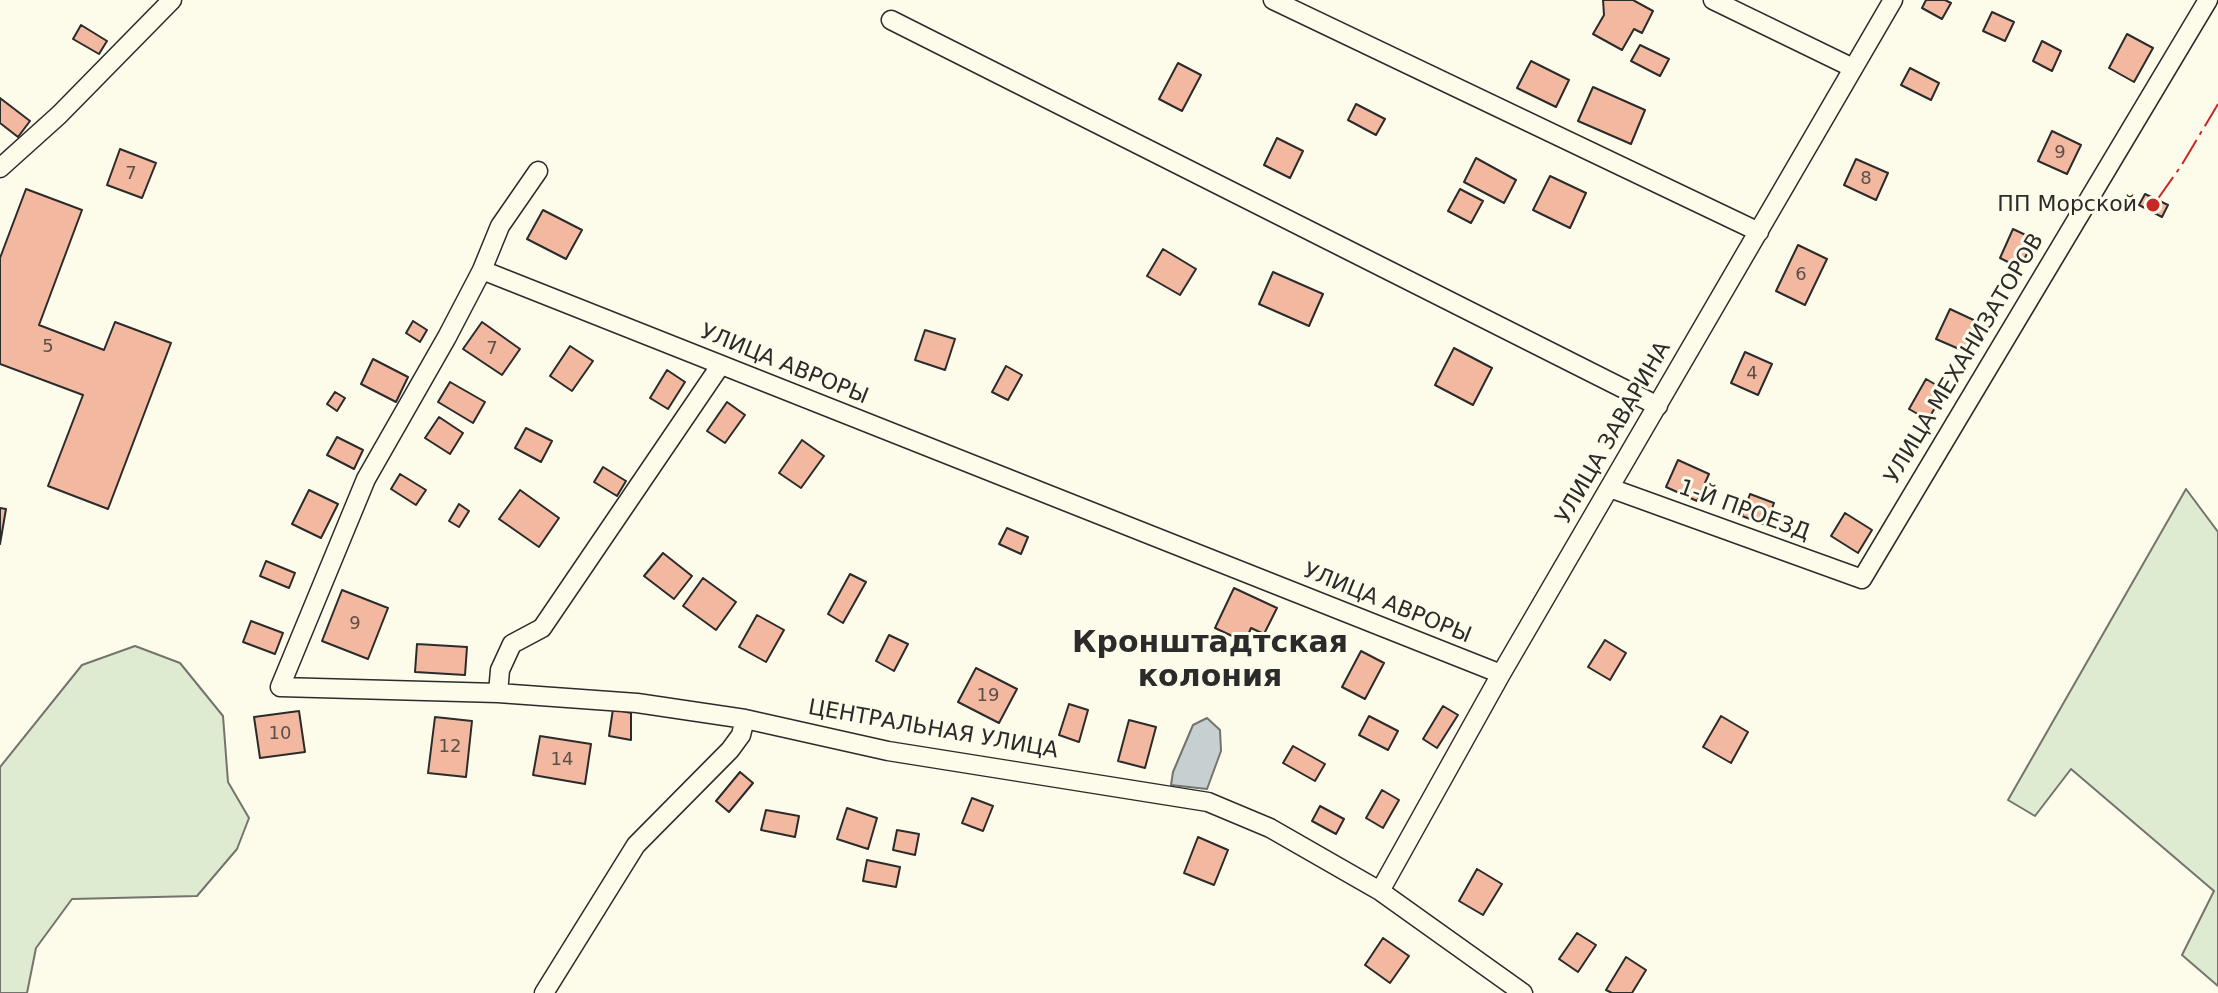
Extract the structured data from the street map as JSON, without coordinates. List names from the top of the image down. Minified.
{"streets":{"street":["УЛИЦА МЕХАНИЗАТОРОВ","УЛИЦА АВРОРЫ","УЛИЦА ЗАВАРИНА","1-Й ПРОЕЗД","ЦЕНТРАЛЬНАЯ УЛИЦА"]},"crossings":[["УЛИЦА МЕХАНИЗАТОРОВ","1-Й ПРОЕЗД"],["УЛИЦА АВРОРЫ","УЛИЦА ЗАВАРИНА"],["УЛИЦА АВРОРЫ","ЦЕНТРАЛЬНАЯ УЛИЦА"],["УЛИЦА ЗАВАРИНА","1-Й ПРОЕЗД"],["УЛИЦА ЗАВАРИНА","ЦЕНТРАЛЬНАЯ УЛИЦА"]],"districts":["Кронштадтская колония"],"places":["ПП Морской"],"house_numbers":["9","7","8","6","5","7","4","9","19","10","12","14"]}
